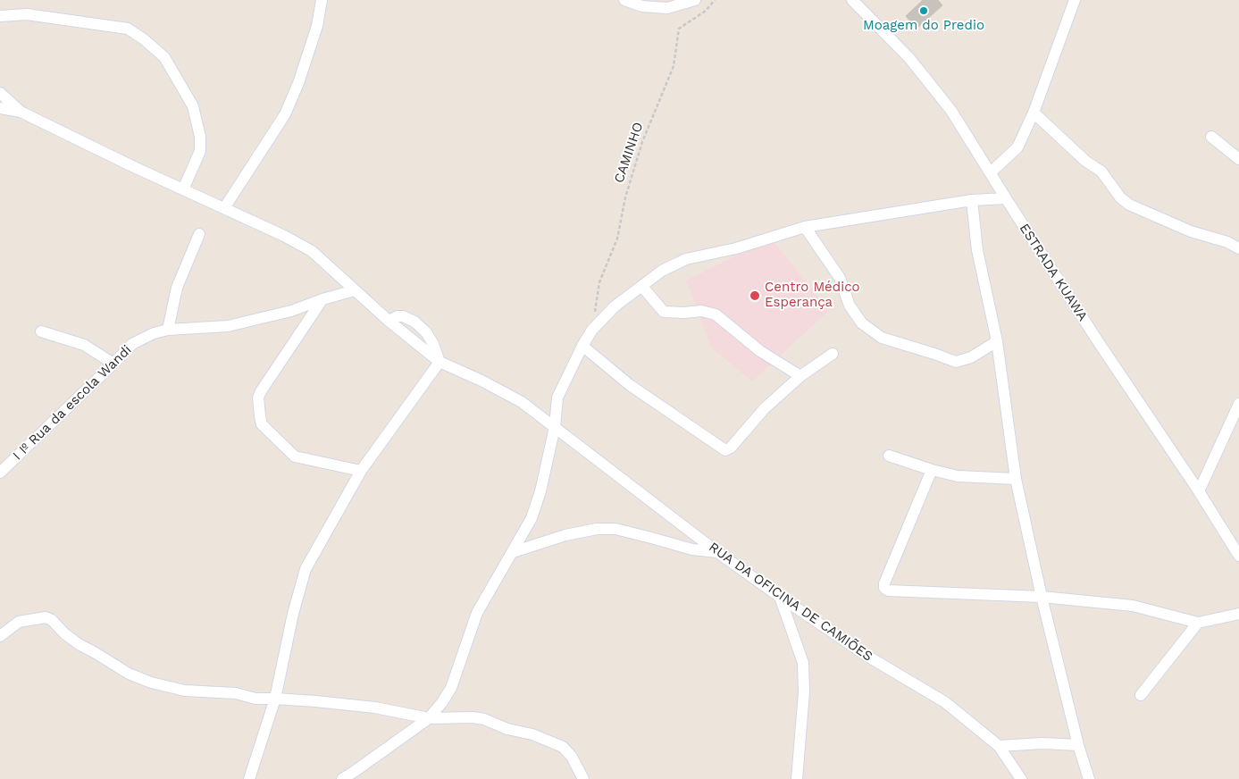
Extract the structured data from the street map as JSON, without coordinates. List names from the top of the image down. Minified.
{"streets":{"street":["ESTRADA KUAWA","I Iº Rua da escola Wandi","RUA DA OFICINA DE CAMIÕES"],"path":["CAMINHO"]},"crossings":[["I Iº Rua da escola Wandi","RUA DA OFICINA DE CAMIÕES"]],"places":["Moagem do Predio","Centro Médico Esperança"]}
